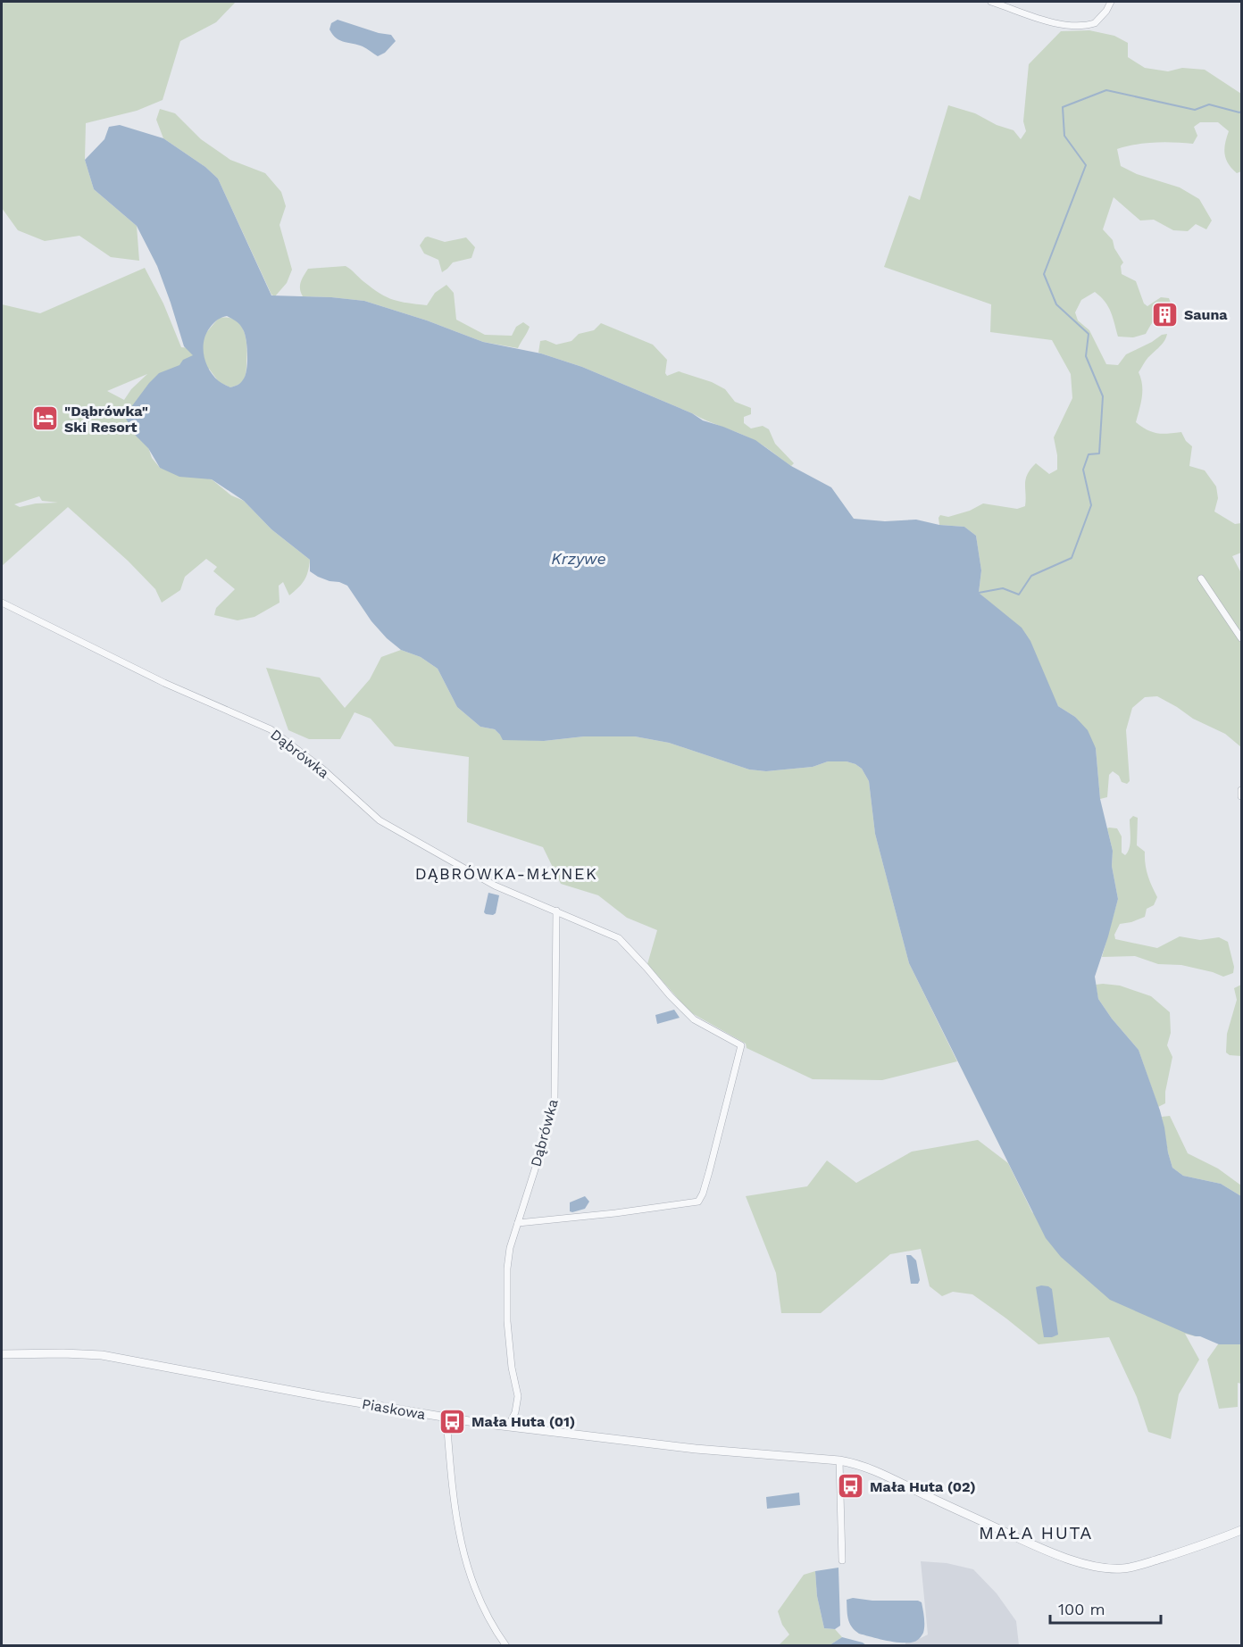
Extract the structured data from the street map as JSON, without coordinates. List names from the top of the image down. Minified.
{"streets":{"street":["Dąbrówka","Piaskowa"]},"crossings":[["Dąbrówka","Piaskowa"]],"districts":["DĄBRÓWKA-MŁYNEK","MAŁA HUTA"],"water":["Krzywe"],"places":{"building":["Sauna"],"hotel":["\"Dąbrówka\" Ski Resort"],"bus stop":["Mała Huta (01)","Mała Huta (02)"]},"scale_bar":"100 m"}
